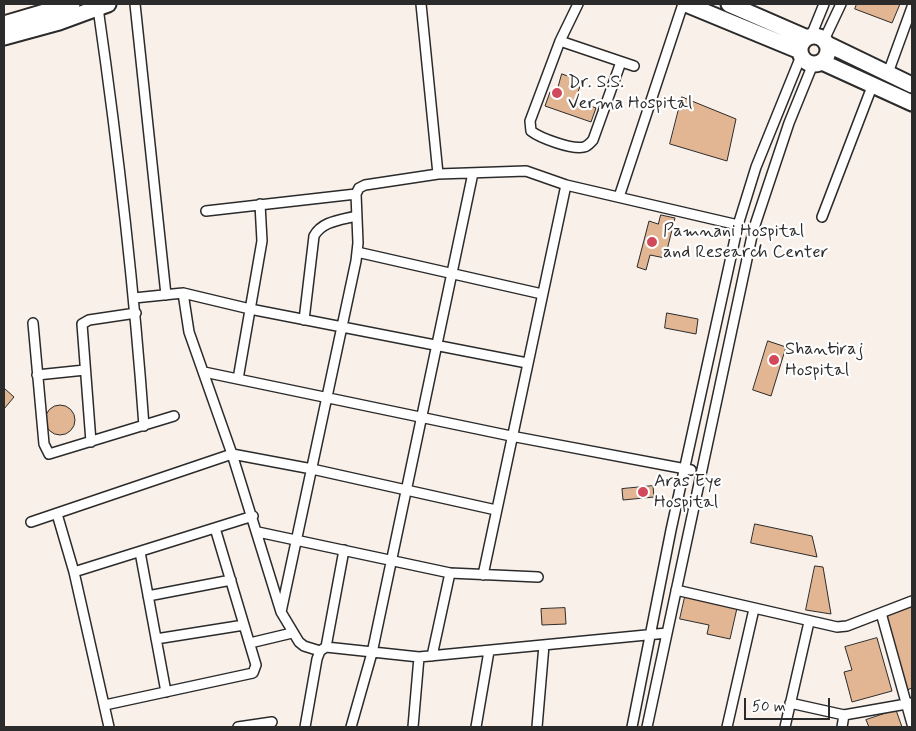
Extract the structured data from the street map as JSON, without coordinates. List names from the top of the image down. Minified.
{"places":["Dr. S.S. Verma Hospital","Pamnani Hospital and Research Center","Shantiraj Hospital","Aras Eye Hospital"],"scale_bar":"50 m"}
